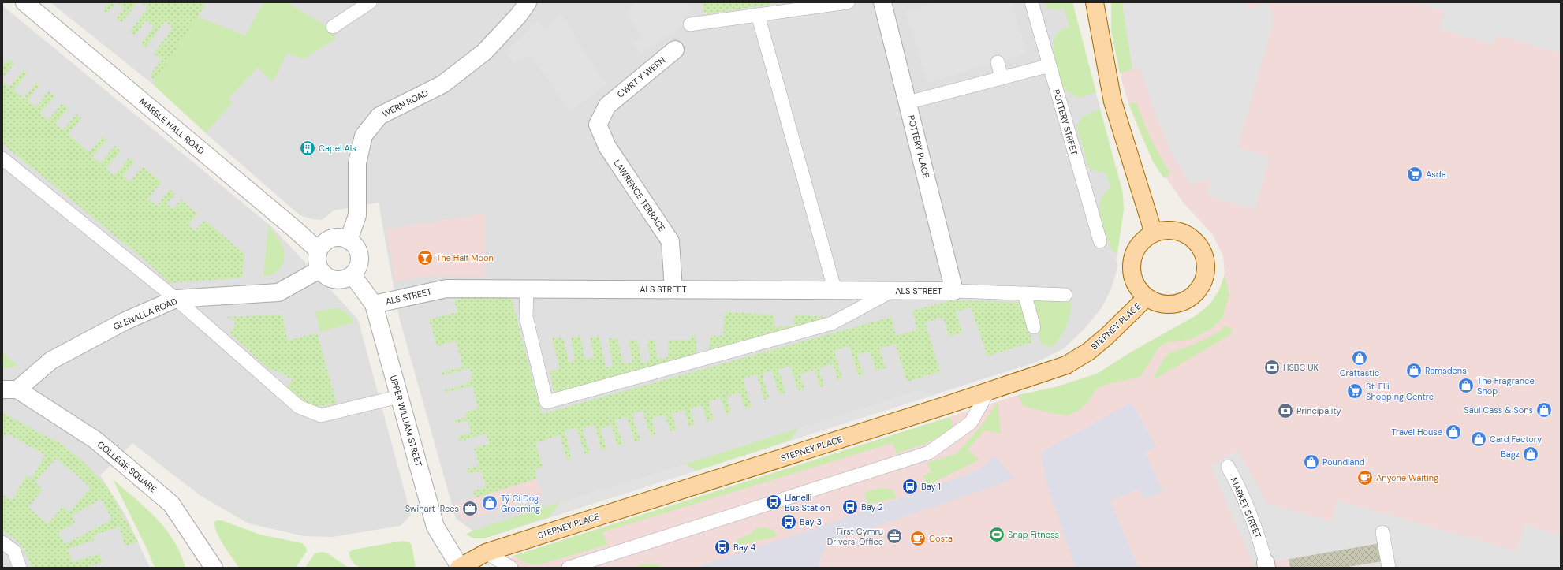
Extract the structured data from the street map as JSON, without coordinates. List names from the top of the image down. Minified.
{"streets":{"main road":["STEPNEY PLACE"],"street":["CWRT Y WERN","WERN ROAD","MARBLE HALL ROAD","POTTERY PLACE","LAWRENCE TERRACE","ALS STREET","GLENALLA ROAD","UPPER WILLIAM STREET","COLLEGE SQUARE"],"lane":["POTTERY STREET","MARKET STREET"]},"crossings":[["CWRT Y WERN","LAWRENCE TERRACE"],["WERN ROAD","MARBLE HALL ROAD"],["WERN ROAD","GLENALLA ROAD"],["WERN ROAD","UPPER WILLIAM STREET"],["MARBLE HALL ROAD","GLENALLA ROAD"],["MARBLE HALL ROAD","UPPER WILLIAM STREET"],["POTTERY PLACE","ALS STREET"],["LAWRENCE TERRACE","ALS STREET"],["ALS STREET","UPPER WILLIAM STREET"],["GLENALLA ROAD","UPPER WILLIAM STREET"],["GLENALLA ROAD","COLLEGE SQUARE"],["STEPNEY PLACE","UPPER WILLIAM STREET"]],"places":{"building":["Capel Als"],"supermarket":["Asda","St. Elli Shopping Centre"],"bar":["The Half Moon"],"shop":["Craftastic","Ramsdens","The Fragrance Shop","Saul Cass & Sons","Travel House","Card Factory","Bagz","Poundland","Tŷ Ci Dog Grooming"],"bank":["HSBC UK","Principality"],"cafe":["Anyone Waiting","Costa"],"bus stop":["Bay 1","Llanelli Bus Station","Bay 2","Bay 3","Bay 4"],"office":["Swihart-Rees","First Cymru Drivers' Office"],"sports":["Snap Fitness"]}}
